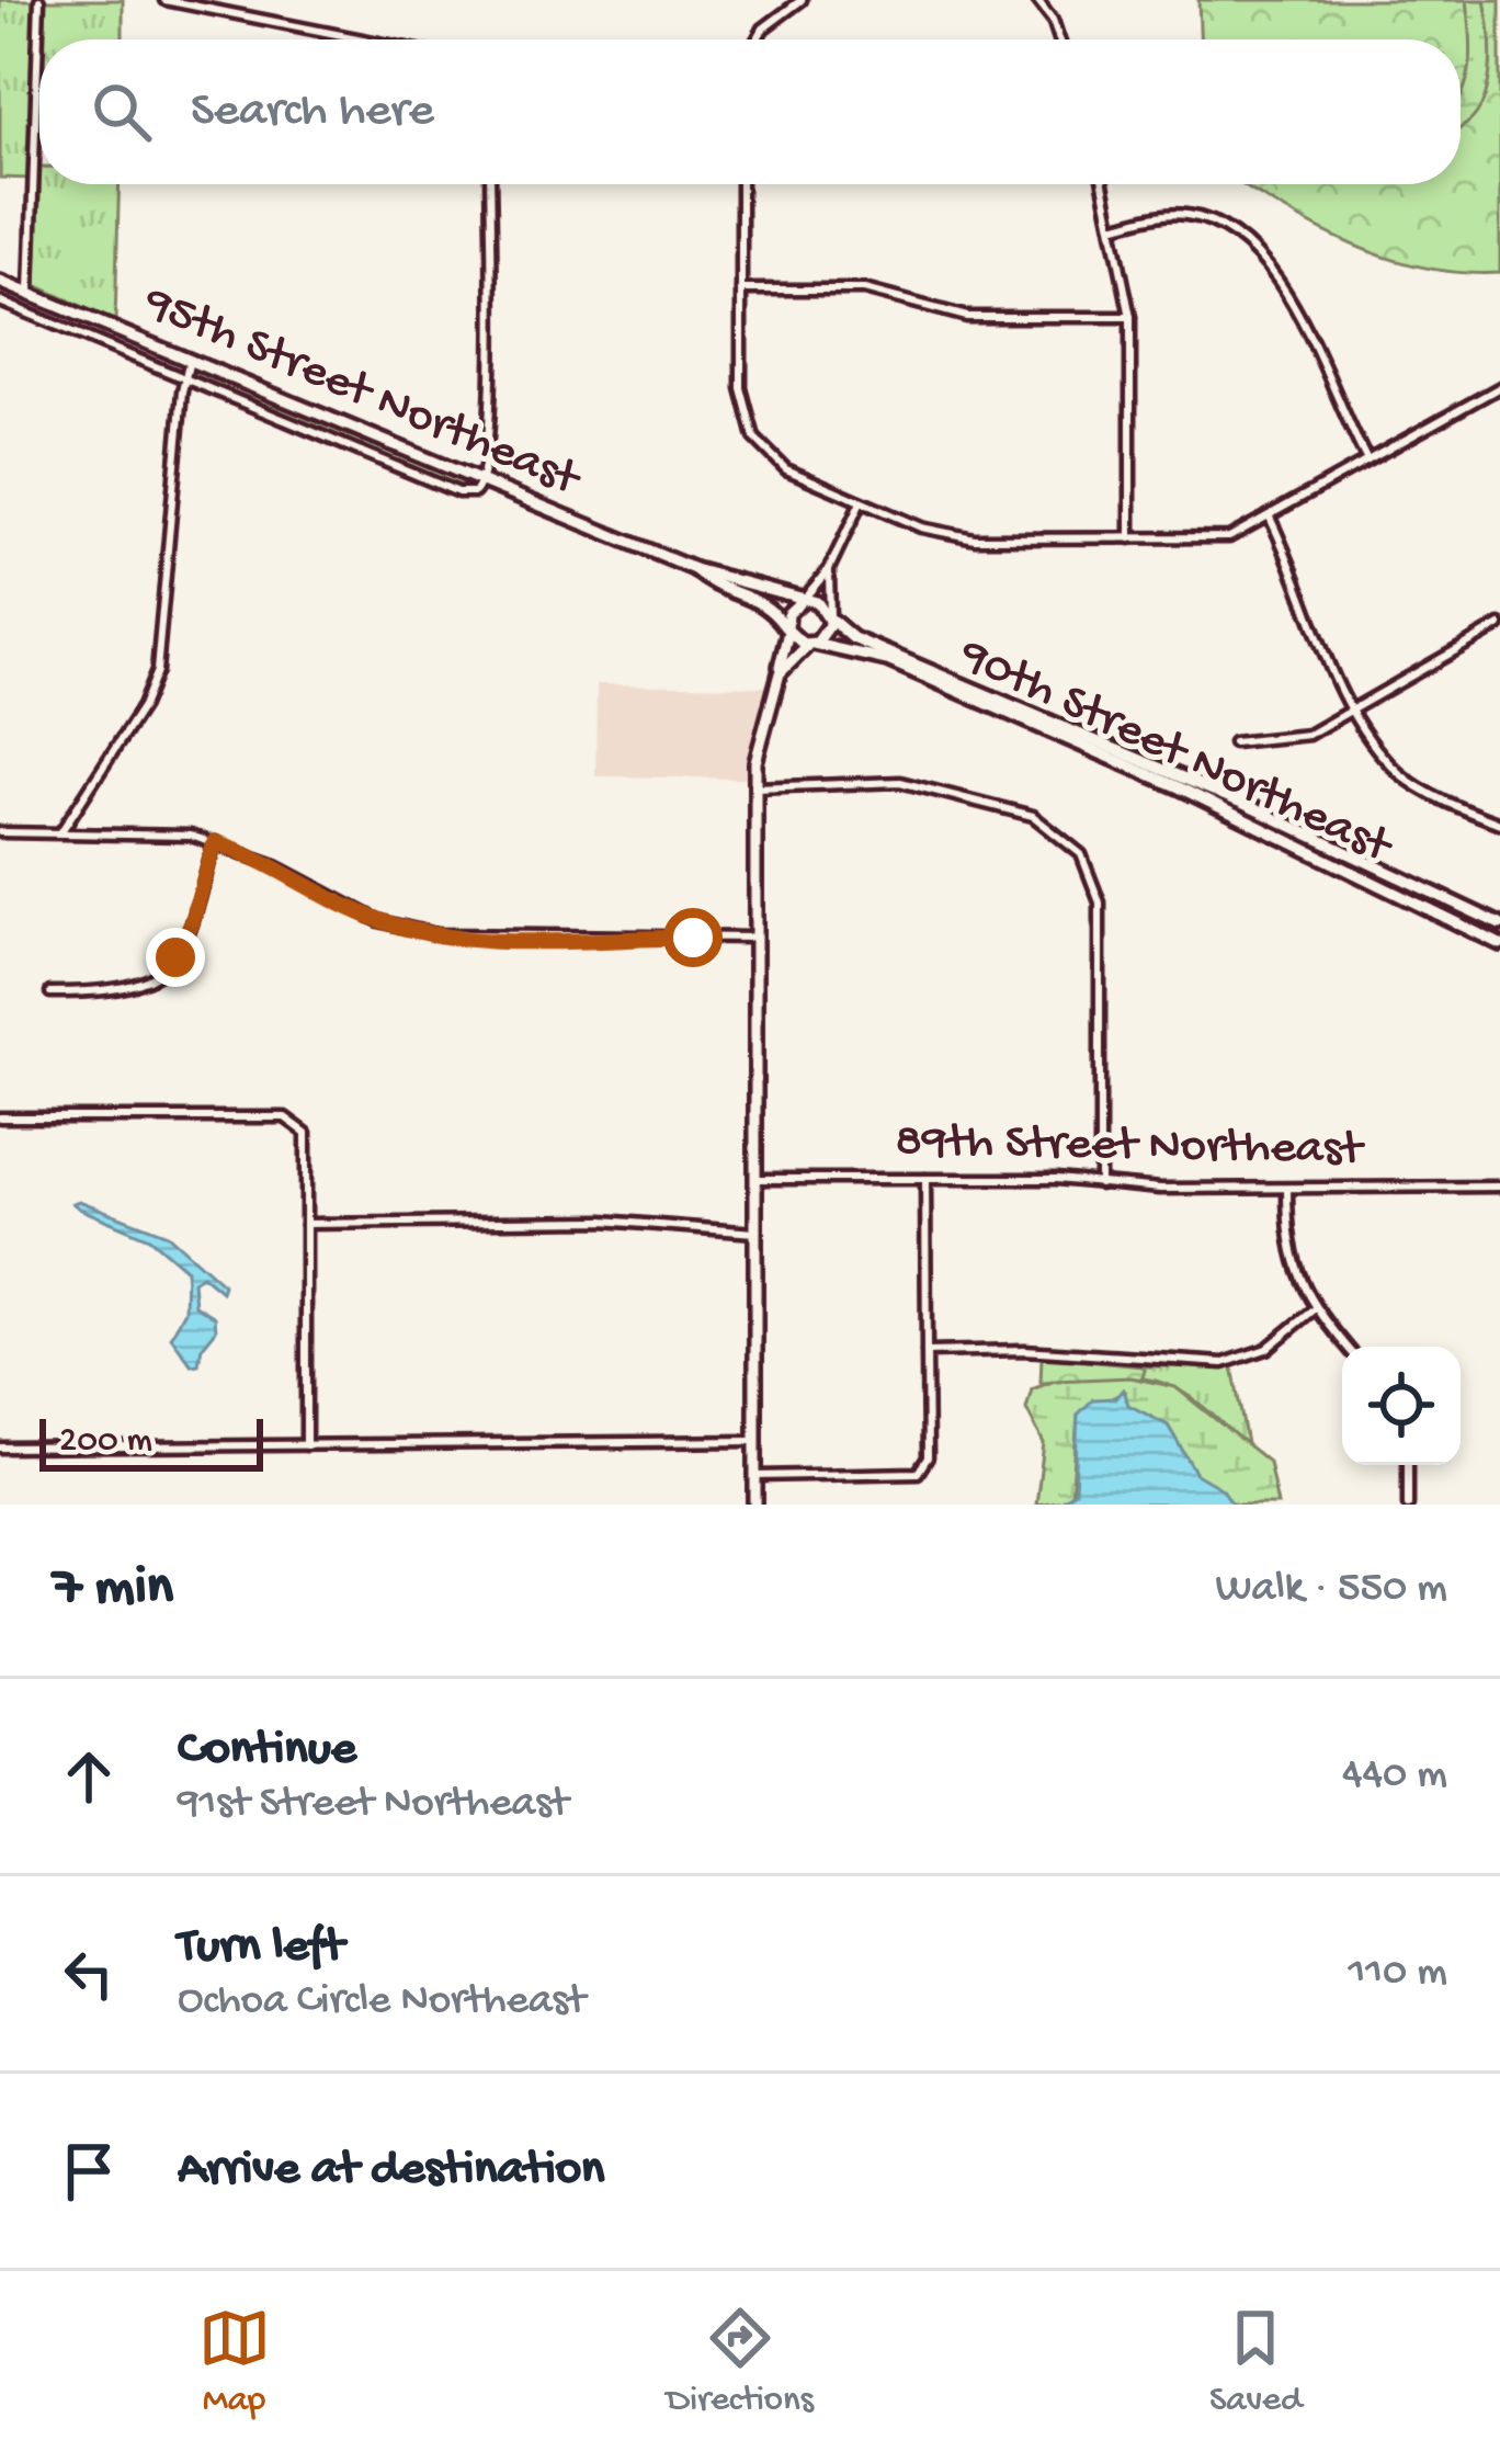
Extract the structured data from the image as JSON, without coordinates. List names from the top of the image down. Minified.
{"streets":{"main road":["95th Street Northeast","90th Street Northeast"],"street":["89th Street Northeast"]},"scale_bar":"200 m","page":{"search":"Search here","scale":"200 m","heading":["7 min","Walk · 550 m"],"list":[["Continue","91st Street Northeast","440 m"],["Turn left","Ochoa Circle Northeast","110 m"],"Arrive at destination"],"nav":["Map","Directions","Saved"]}}
